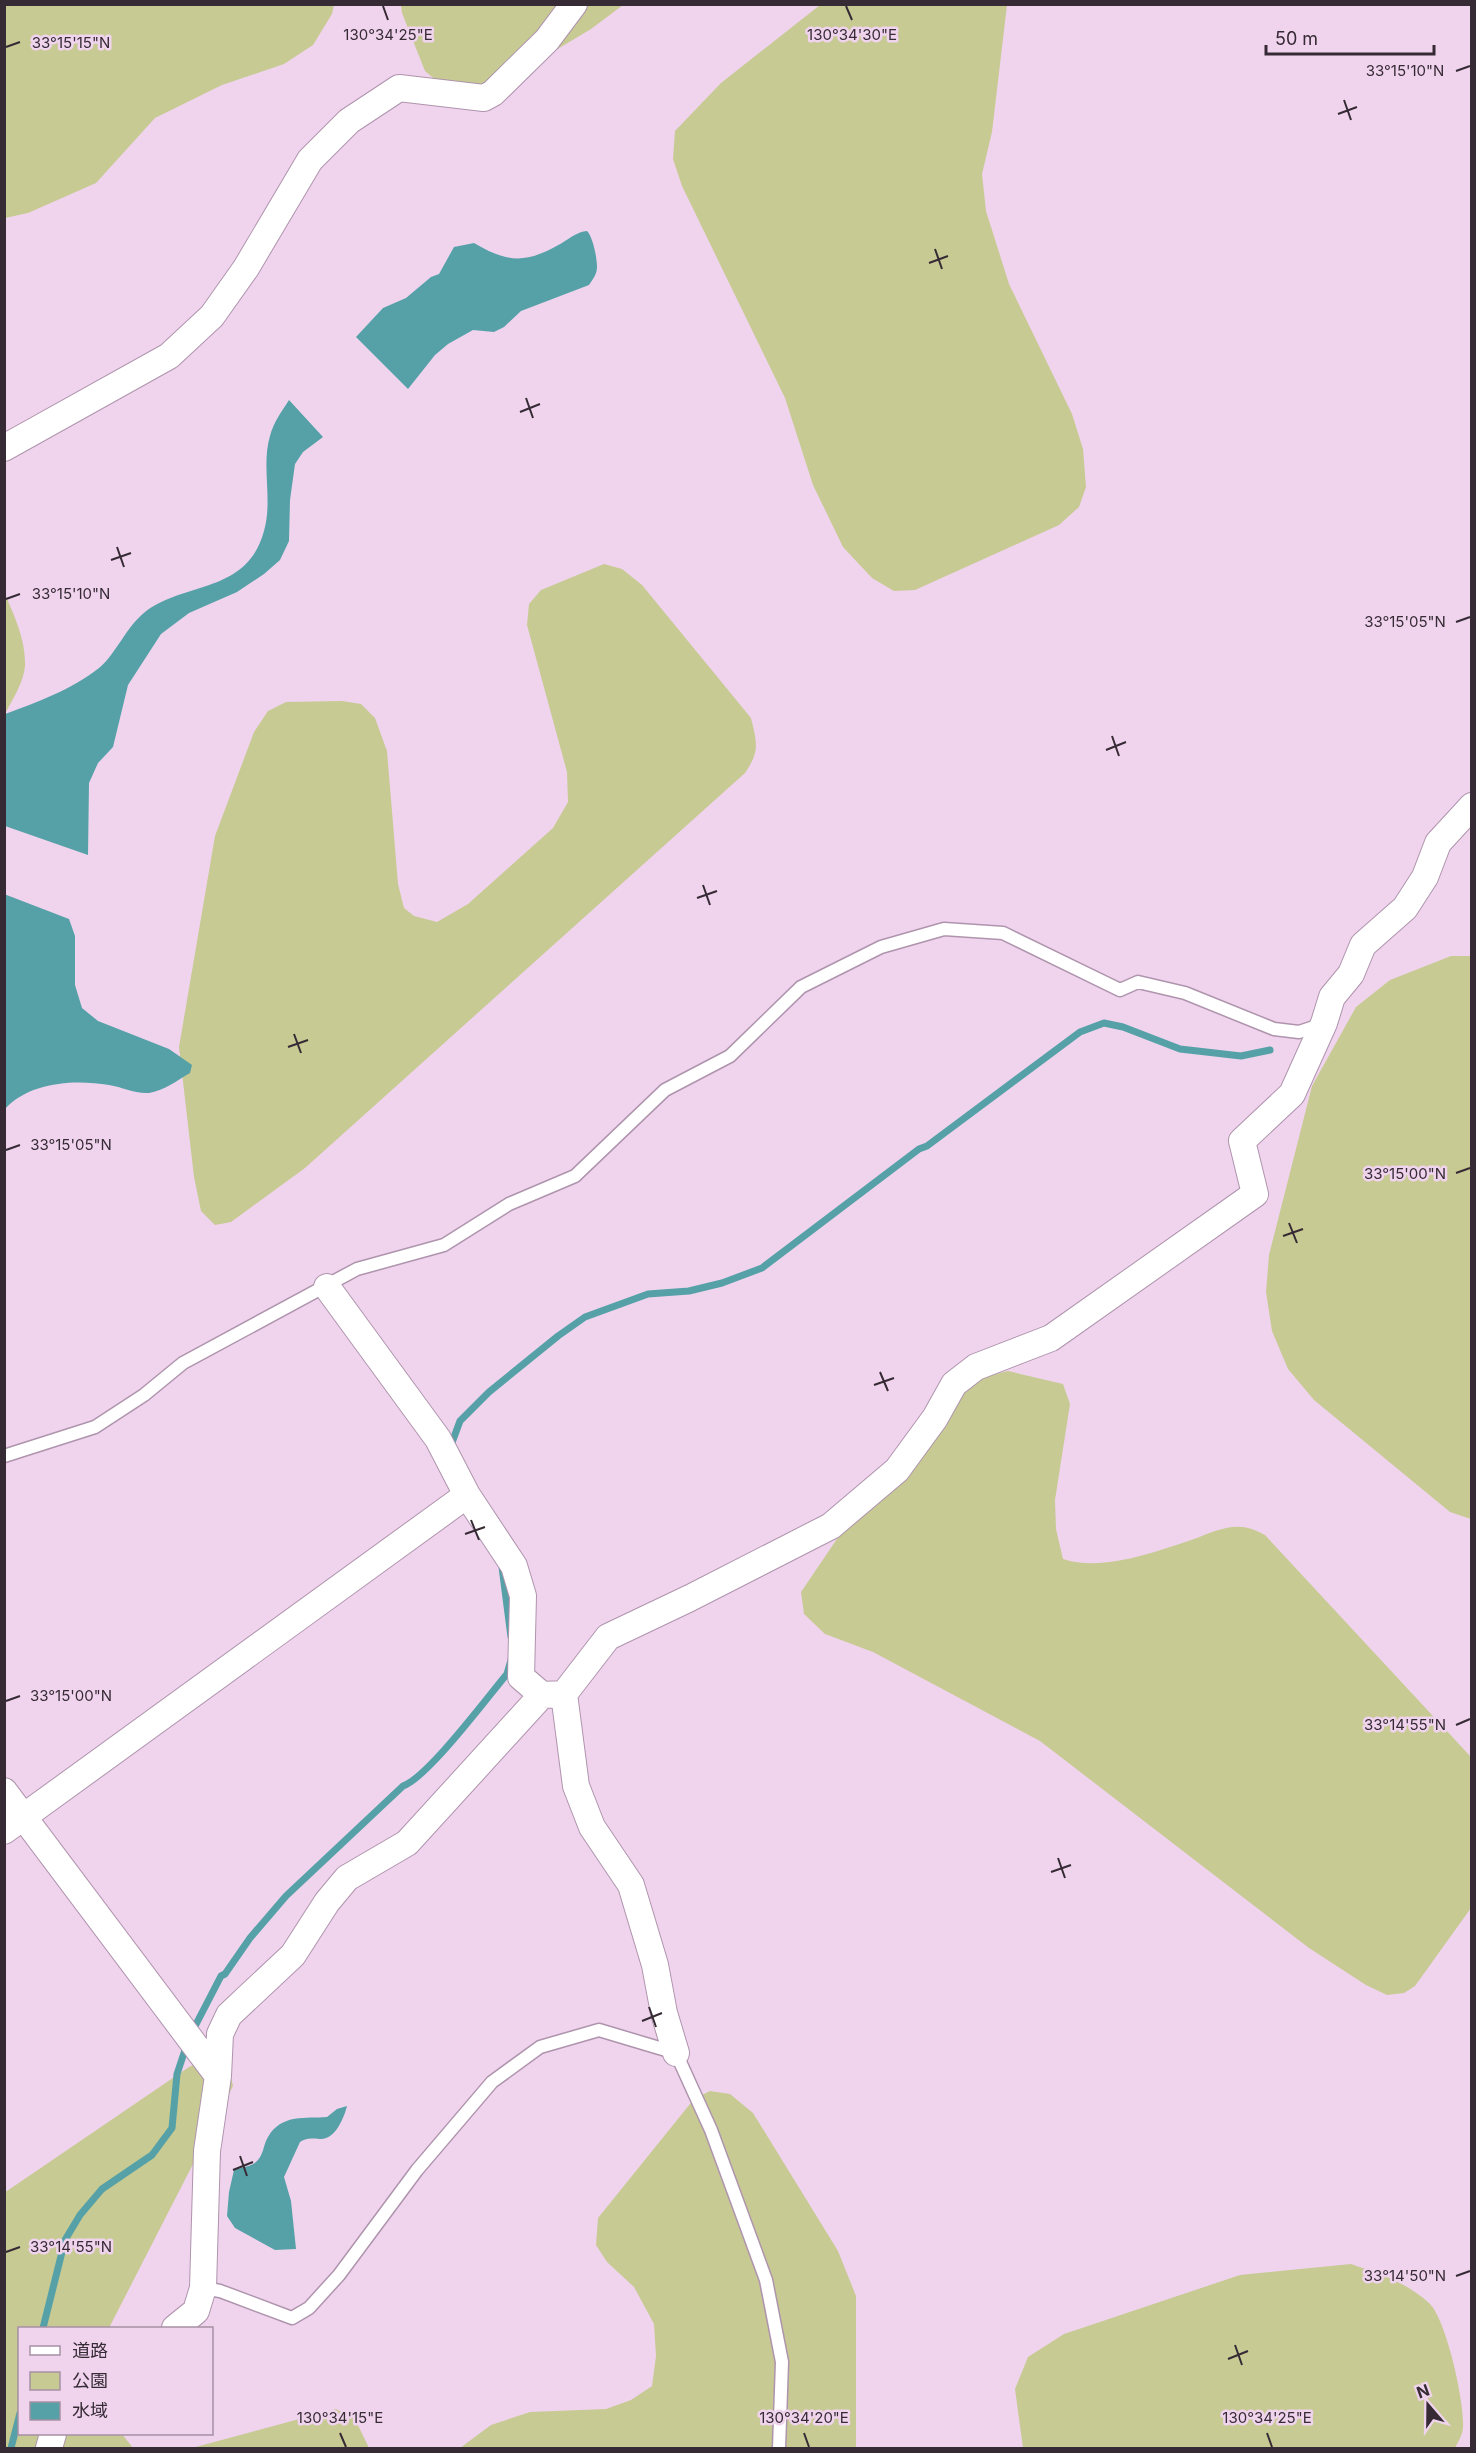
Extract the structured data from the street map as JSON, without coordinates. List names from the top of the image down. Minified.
{"legend":["道路","公園","水域"],"scale_bar":"50 m","north":"top","coordinates":["130°34'30\"E","130°34'25\"E","33°15'15\"N","33°15'10\"N","33°15'05\"N","33°15'00\"N","33°14'55\"N","33°14'50\"N","130°34'15\"E","130°34'20\"E"]}
